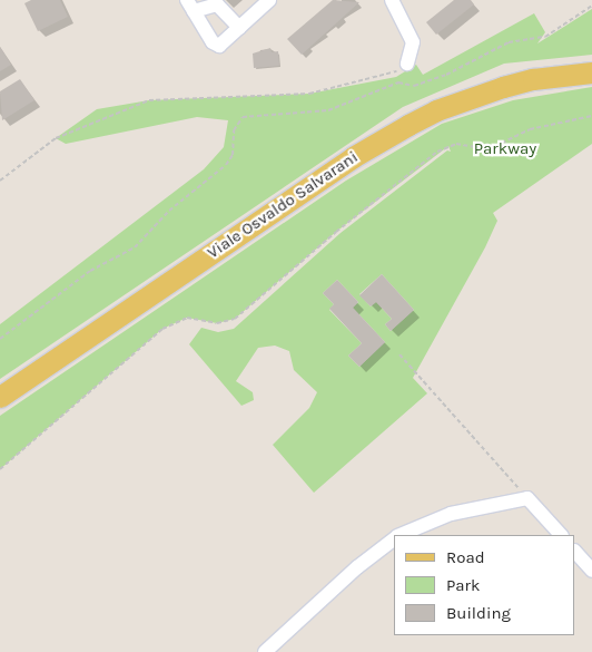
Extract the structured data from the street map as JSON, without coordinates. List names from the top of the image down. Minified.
{"streets":{"main road":["Viale Osvaldo Salvarani"]},"parks":["Parkway"],"legend":["Road","Park","Building"]}
